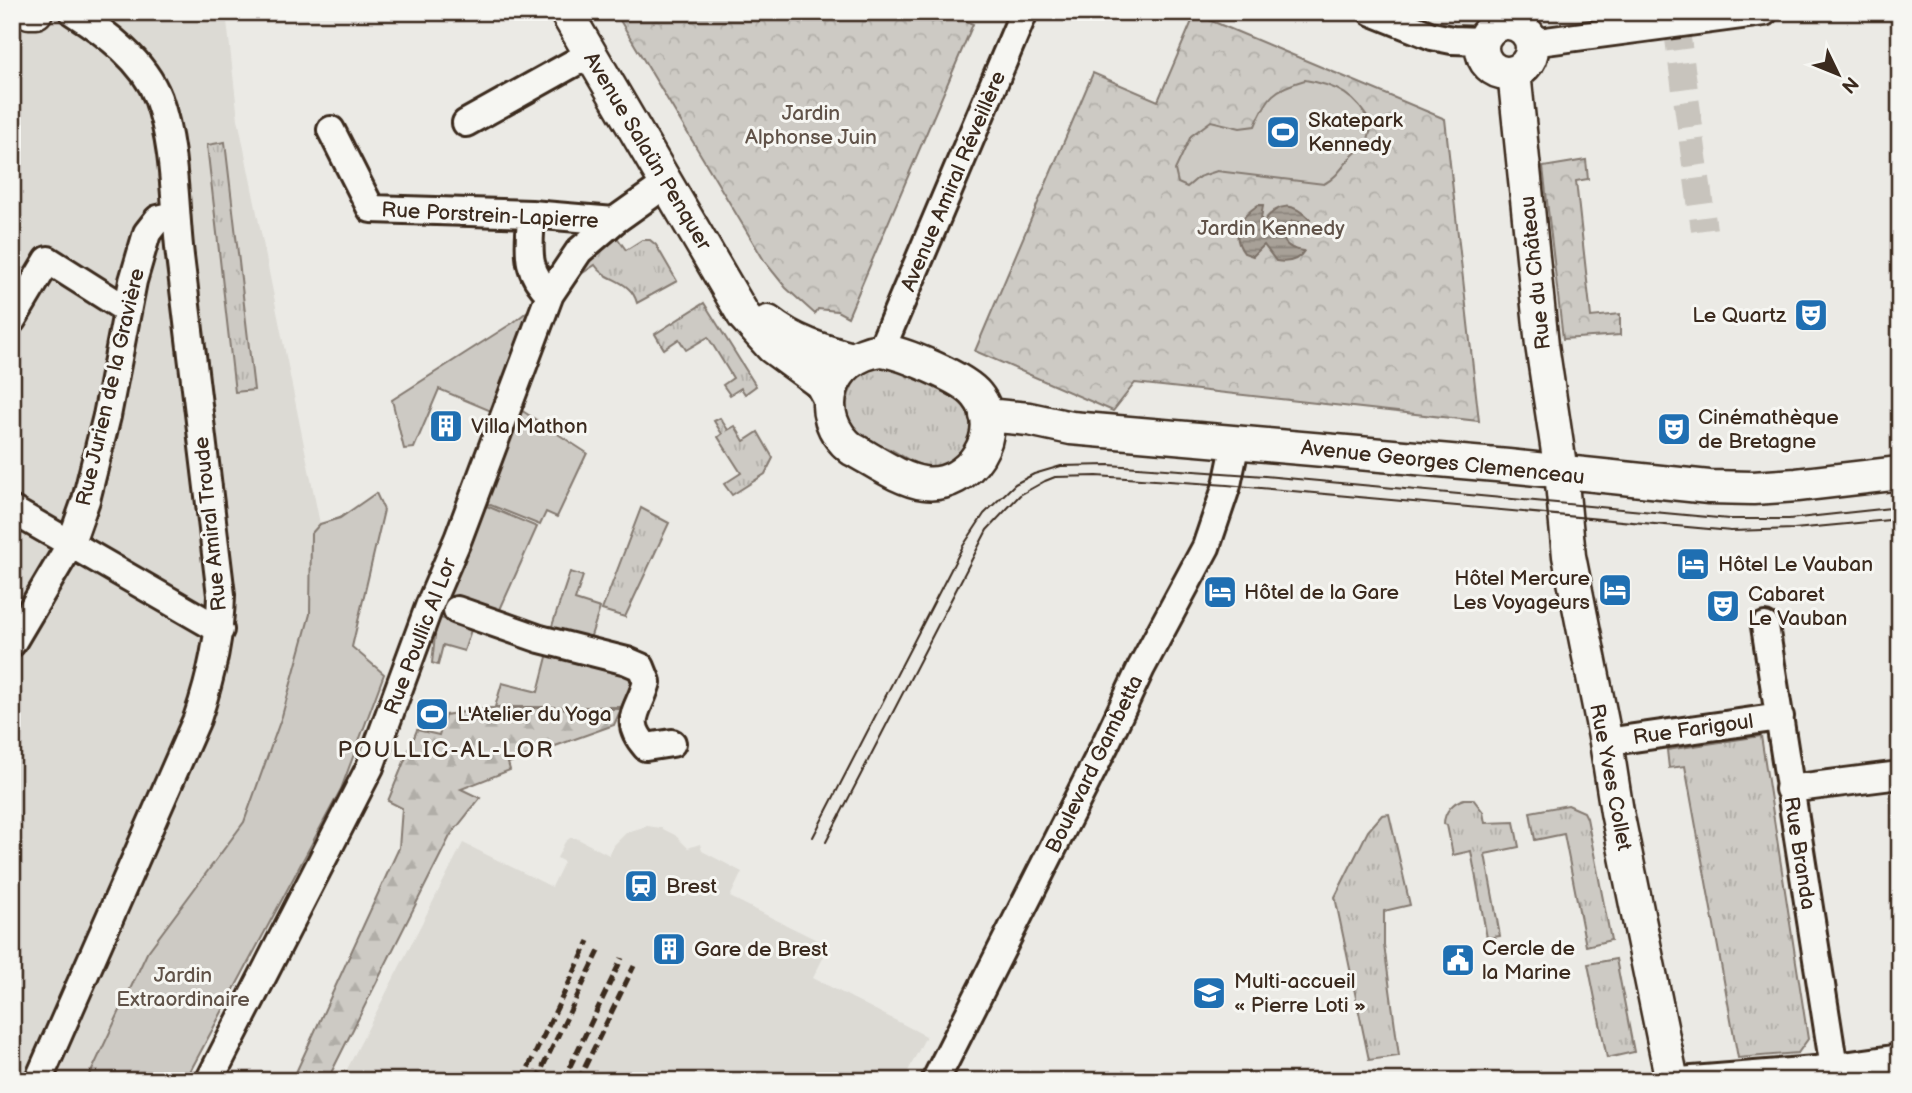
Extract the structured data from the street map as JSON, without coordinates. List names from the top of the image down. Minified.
{"streets":{"main road":["Avenue Salaün Penquer","Rue du Château","Avenue Georges Clemenceau","Rue Yves Collet"],"street":["Avenue Amiral Réveillère","Rue Porstrein-Lapierre","Rue Jurien de la Gravière","Rue Amiral Troude","Rue Poullic Al Lor","Rue Farigoul","Boulevard Gambetta","Rue Branda"]},"crossings":[["Avenue Salaün Penquer","Avenue Amiral Réveillère"],["Avenue Salaün Penquer","Avenue Georges Clemenceau"],["Avenue Salaün Penquer","Rue Poullic Al Lor"],["Avenue Amiral Réveillère","Avenue Georges Clemenceau"],["Rue Porstrein-Lapierre","Rue Poullic Al Lor"],["Rue du Château","Avenue Georges Clemenceau"],["Rue du Château","Rue Yves Collet"],["Rue Jurien de la Gravière","Rue Amiral Troude"],["Avenue Georges Clemenceau","Boulevard Gambetta"],["Avenue Georges Clemenceau","Rue Yves Collet"],["Rue Farigoul","Rue Yves Collet"],["Rue Farigoul","Rue Branda"]],"districts":["POULLIC-AL-LOR"],"parks":["Jardin Alphonse Juin","Jardin Kennedy","Jardin Extraordinaire"],"places":{"sports":["Skatepark Kennedy","L'Atelier du Yoga"],"theatre":["Le Quartz","Cinémathèque de Bretagne","Cabaret Le Vauban"],"building":["Villa Mathon","Gare de Brest"],"hotel":["Hôtel Le Vauban","Hôtel Mercure Les Voyageurs","Hôtel de la Gare"],"station":["Brest"],"public building":["Cercle de la Marine"],"school or university":["Multi-accueil « Pierre Loti »"]},"north":"bottom right"}
